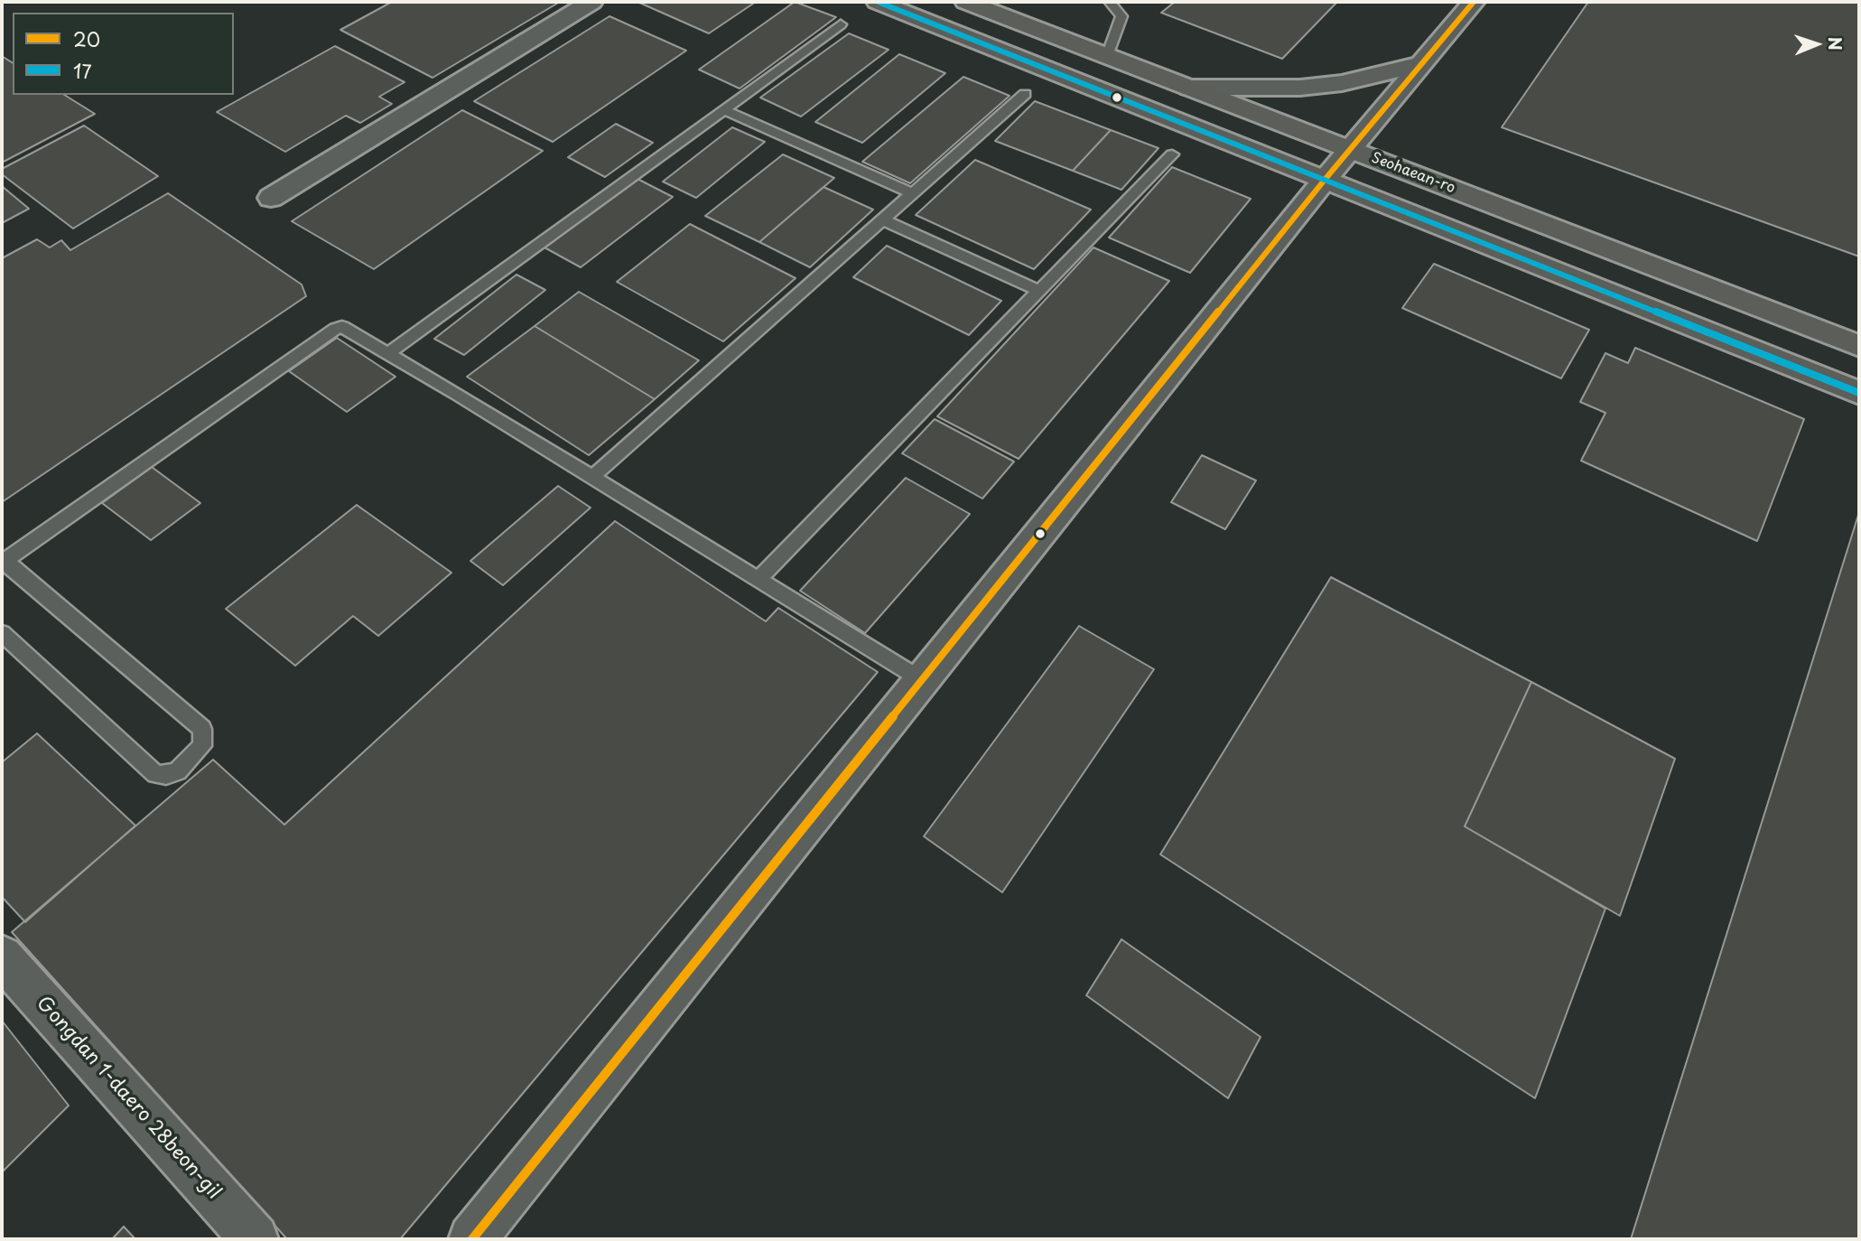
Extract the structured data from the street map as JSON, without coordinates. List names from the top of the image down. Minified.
{"streets":{"main road":["Seohaean-ro"],"street":["Gongdan 1-daero 28beon-gil"]},"lines":["transit line 20","transit line 17"],"legend":["20","17"],"north":"right"}
